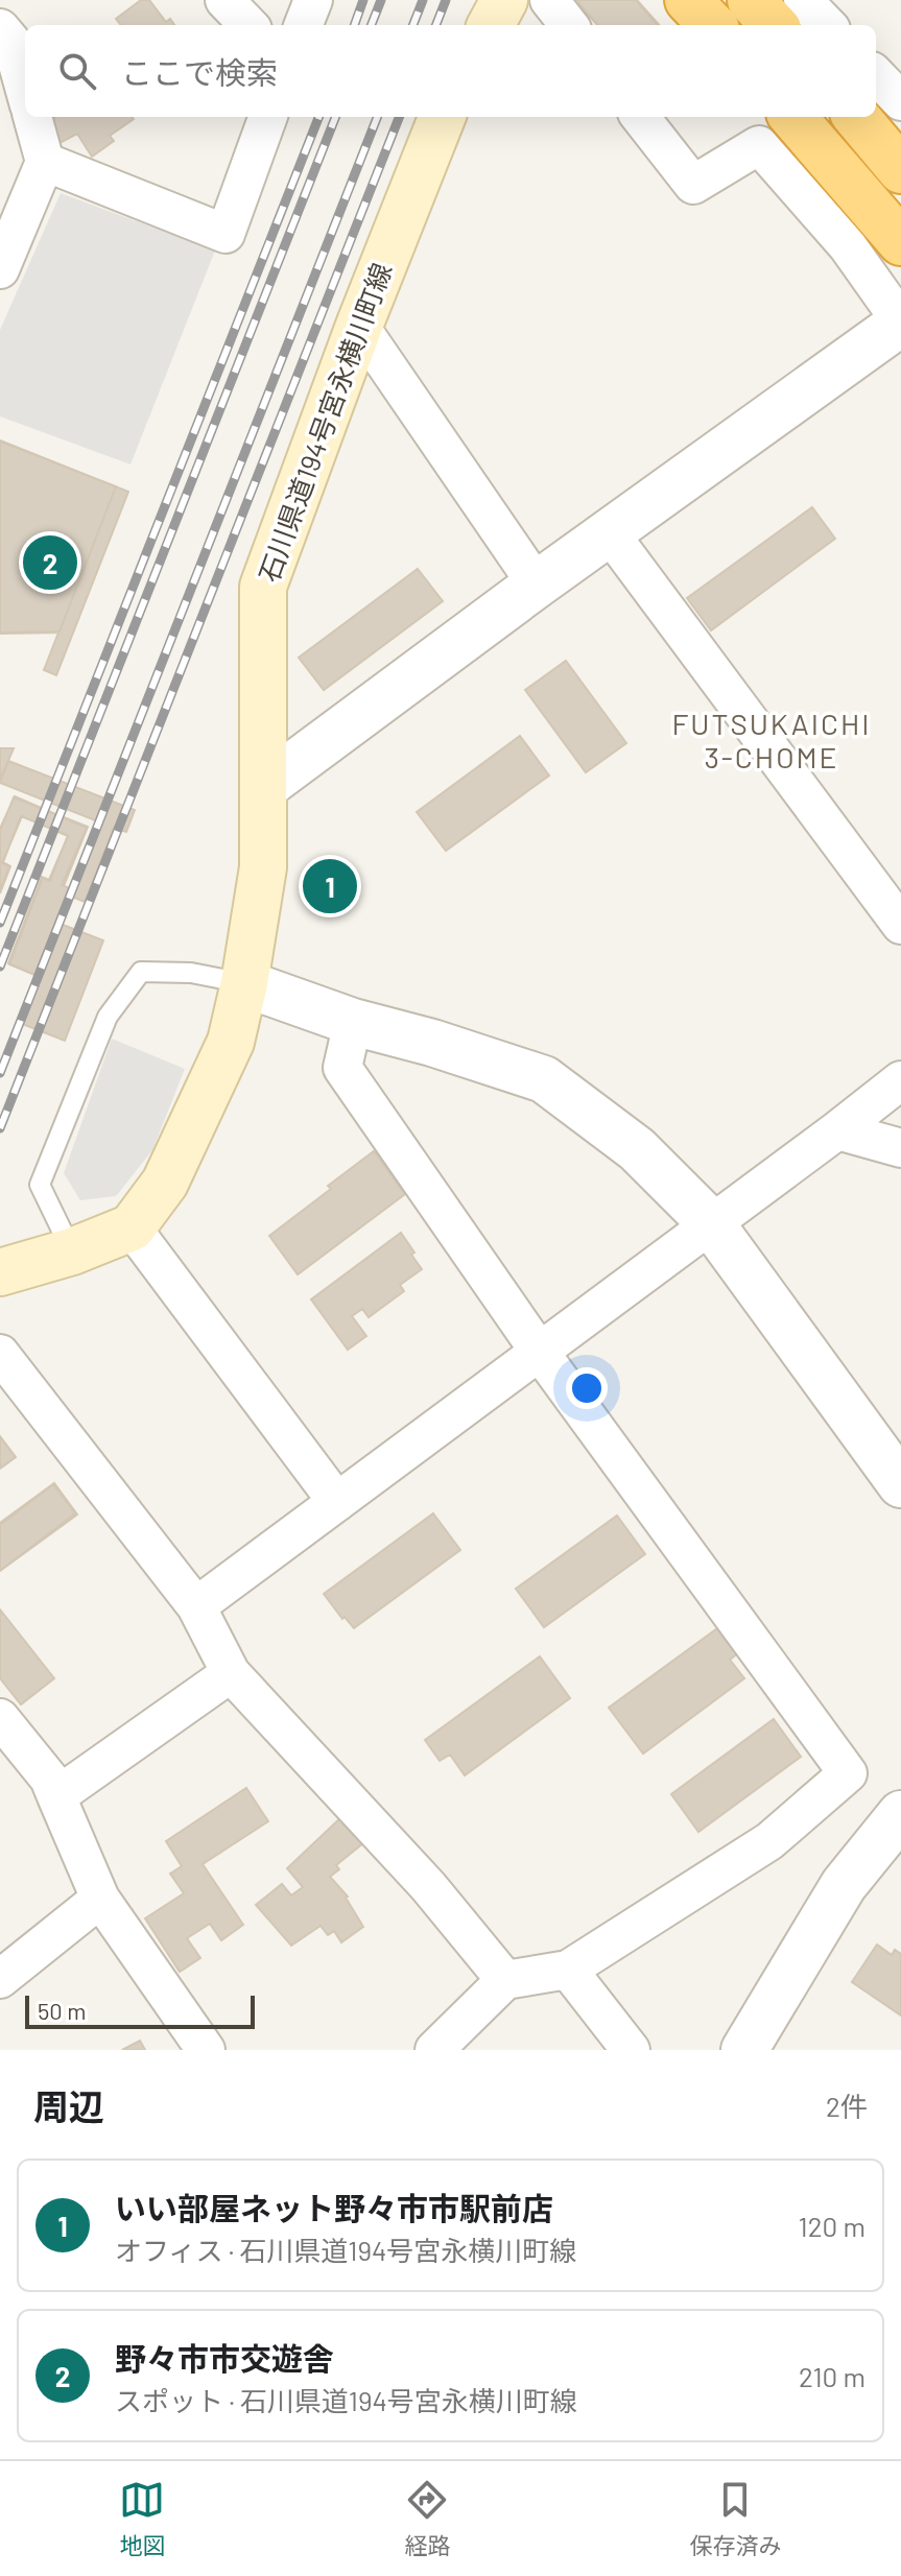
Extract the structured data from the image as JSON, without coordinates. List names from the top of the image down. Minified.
{"streets":{"main road":["石川県道194号宮永横川町線"]},"districts":["FUTSUKAICHI 3-CHOME"],"scale_bar":"50 m","page":{"search":"ここで検索","pins":["2","1"],"scale":"50 m","heading":["周辺","2件"],"list":[{"mark":"1","name":"いい部屋ネット野々市市駅前店","note":"オフィス · 石川県道194号宮永横川町線","value":"120 m"},{"mark":"2","name":"野々市市交遊舎","note":"スポット · 石川県道194号宮永横川町線","value":"210 m"}],"nav":["地図","経路","保存済み"]}}
